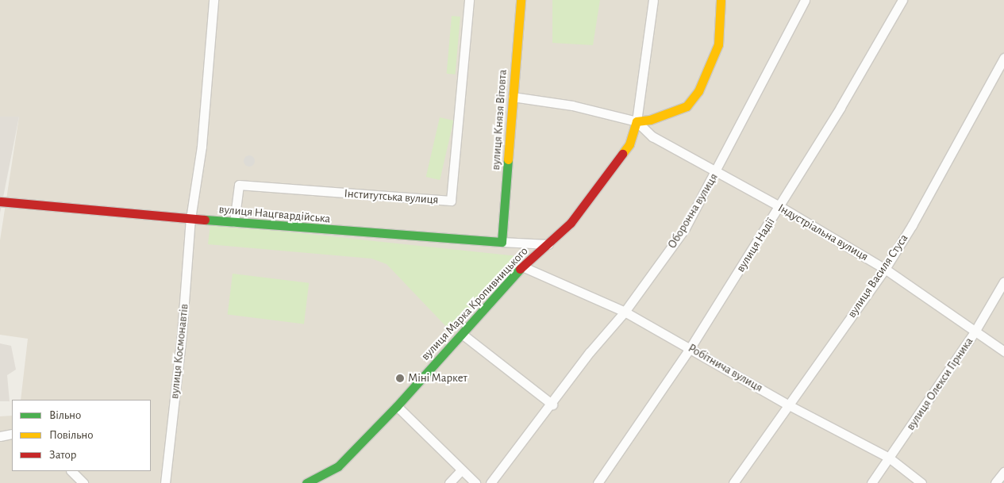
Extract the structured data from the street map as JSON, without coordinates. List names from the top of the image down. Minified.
{"streets":{"street":["вулиця Князя Вітовта","Інститутська вулиця","Оборонна вулиця","вулиця Нацгвардійська","Індустріальна вулиця","вулиця Надії","вулиця Василя Стуса","вулиця Марка Кропивницького","вулиця Космонавтів","Робітнича вулиця","вулиця Олекси Гірника"]},"crossings":[["вулиця Князя Вітовта","вулиця Нацгвардійська"],["Інститутська вулиця","вулиця Нацгвардійська"],["Оборонна вулиця","Індустріальна вулиця"],["Оборонна вулиця","Робітнича вулиця"],["вулиця Нацгвардійська","вулиця Марка Кропивницького"],["вулиця Нацгвардійська","вулиця Космонавтів"],["Індустріальна вулиця","вулиця Надії"],["Індустріальна вулиця","вулиця Василя Стуса"],["Індустріальна вулиця","вулиця Марка Кропивницького"],["Індустріальна вулиця","вулиця Олекси Гірника"],["вулиця Надії","Робітнича вулиця"],["вулиця Василя Стуса","Робітнича вулиця"],["вулиця Марка Кропивницького","Робітнича вулиця"],["Робітнича вулиця","вулиця Олекси Гірника"]],"places":["Міні Маркет"],"legend":["Вільно","Повільно","Затор"]}
